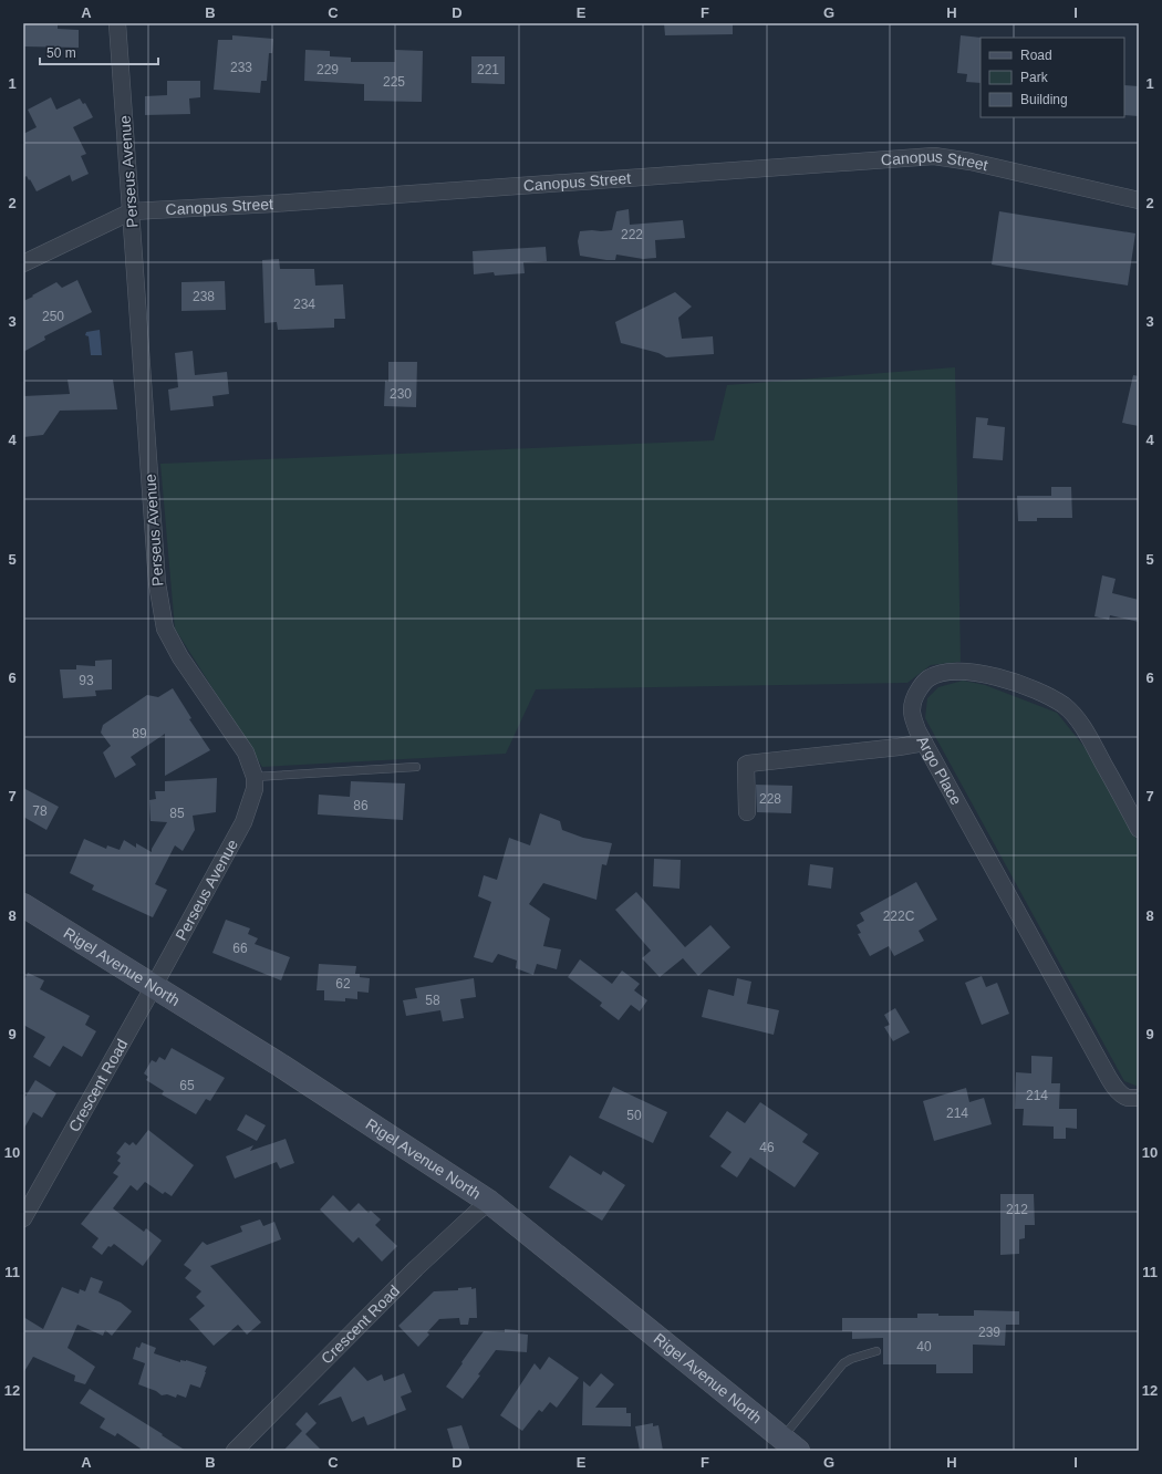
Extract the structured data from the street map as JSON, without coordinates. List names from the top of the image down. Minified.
{"streets":{"main road":["Rigel Avenue North"],"street":["Canopus Street","Perseus Avenue","Argo Place","Crescent Road"]},"crossings":[["Canopus Street","Perseus Avenue"],["Perseus Avenue","Rigel Avenue North"],["Perseus Avenue","Crescent Road"],["Rigel Avenue North","Crescent Road"]],"house_numbers":["233","229","221","225","222","238","234","250","230","93","89","228","86","78","85","222C","66","62","58","65","214","214","50","46","212","239","40"],"legend":["Road","Park","Building"],"scale_bar":"50 m","grid":{"columns":["A","B","C","D","E","F","G","H","I"],"rows":["1","2","3","4","5","6","7","8","9","10","11","12"]}}
